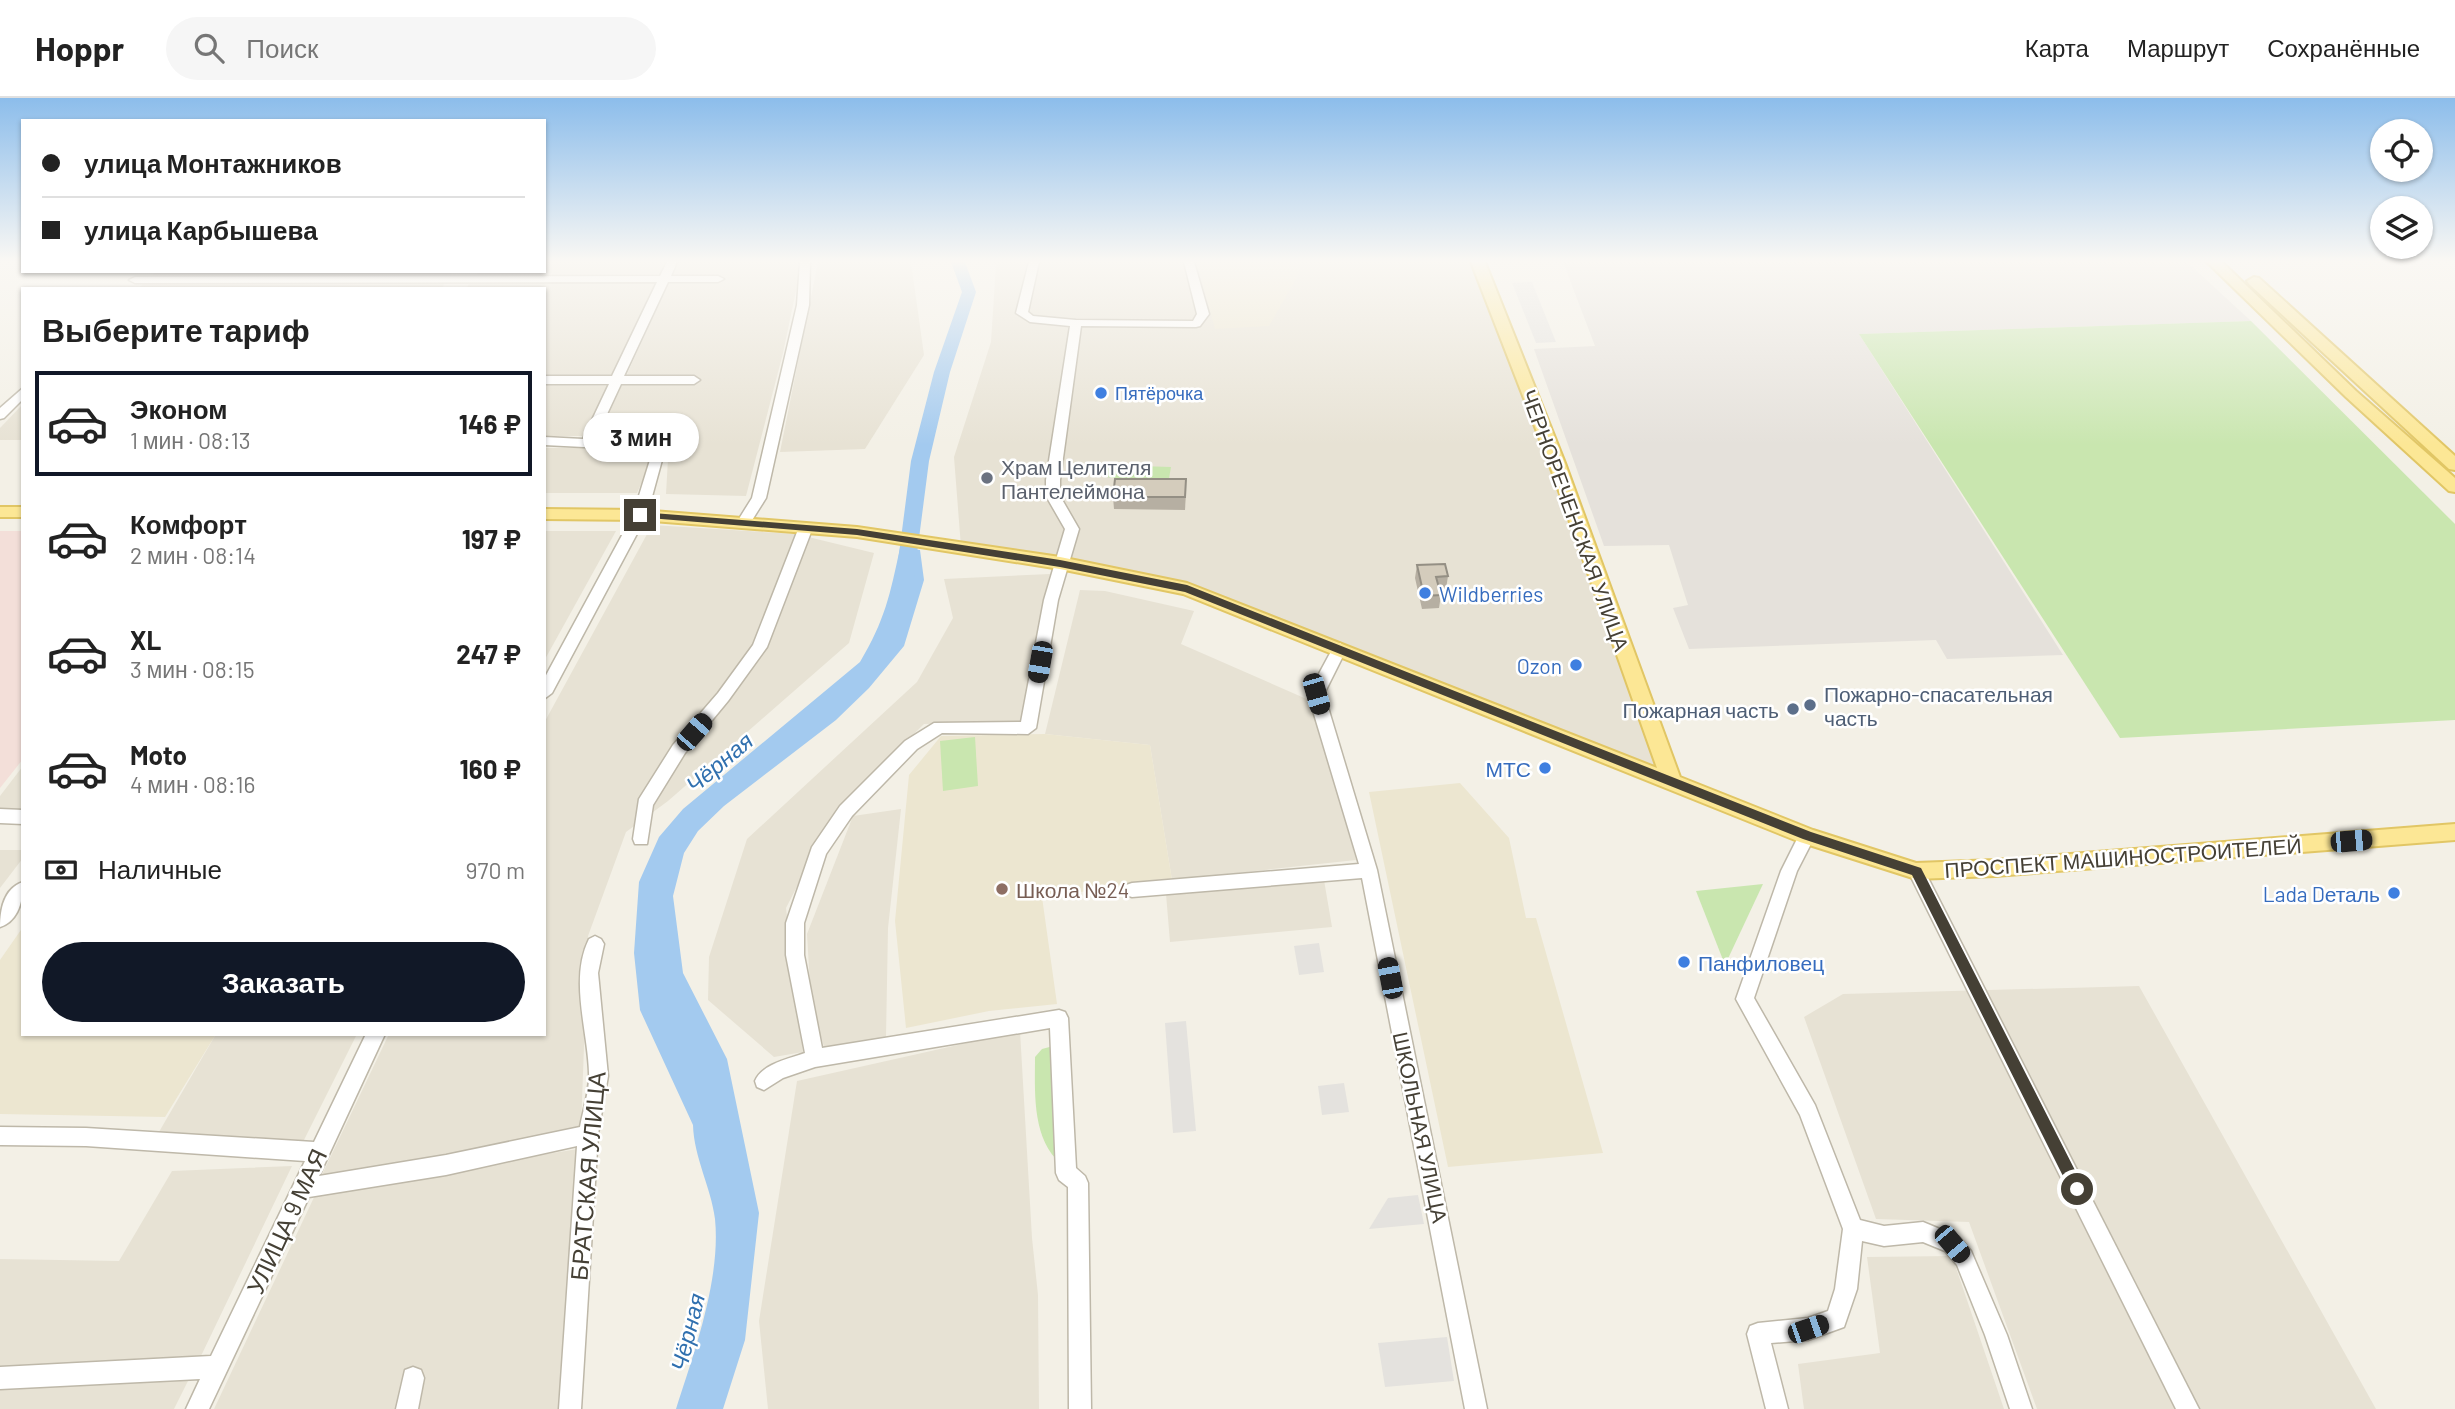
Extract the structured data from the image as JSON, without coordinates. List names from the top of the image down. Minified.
{"streets":{"main road":["ЧЕРНОРЕЧЕНСКАЯ УЛИЦА","ПРОСПЕКТ МАШИНОСТРОИТЕЛЕЙ"],"street":["ШКОЛЬНАЯ УЛИЦА","БРАТСКАЯ УЛИЦА","УЛИЦА 9 МАЯ"]},"water":["Чёрная"],"places":["Пятёрочка","Храм Целителя Пантелеймона","Wildberries","Ozon","Пожарно-спасательная часть","Пожарная часть","МТС","Школа №24","Lada Dеталь","Панфиловец"],"page":{"header":"Hoppr","search":"Поиск","nav":["Карта","Маршрут","Сохранённые"],"banner":["улица Монтажников","улица Карбышева"],"heading":"Выберите тариф","list":[{"name":"Эконом","note":"1 мин · 08:13","value":"146 ₽"},{"name":"Комфорт","note":"2 мин · 08:14","value":"197 ₽"},{"name":"XL","note":"3 мин · 08:15","value":"247 ₽"},{"name":"Moto","note":"4 мин · 08:16","value":"160 ₽"}],"bubble":"3 мин","pay":["Наличные","970 m"],"buttons":"Заказать"}}
